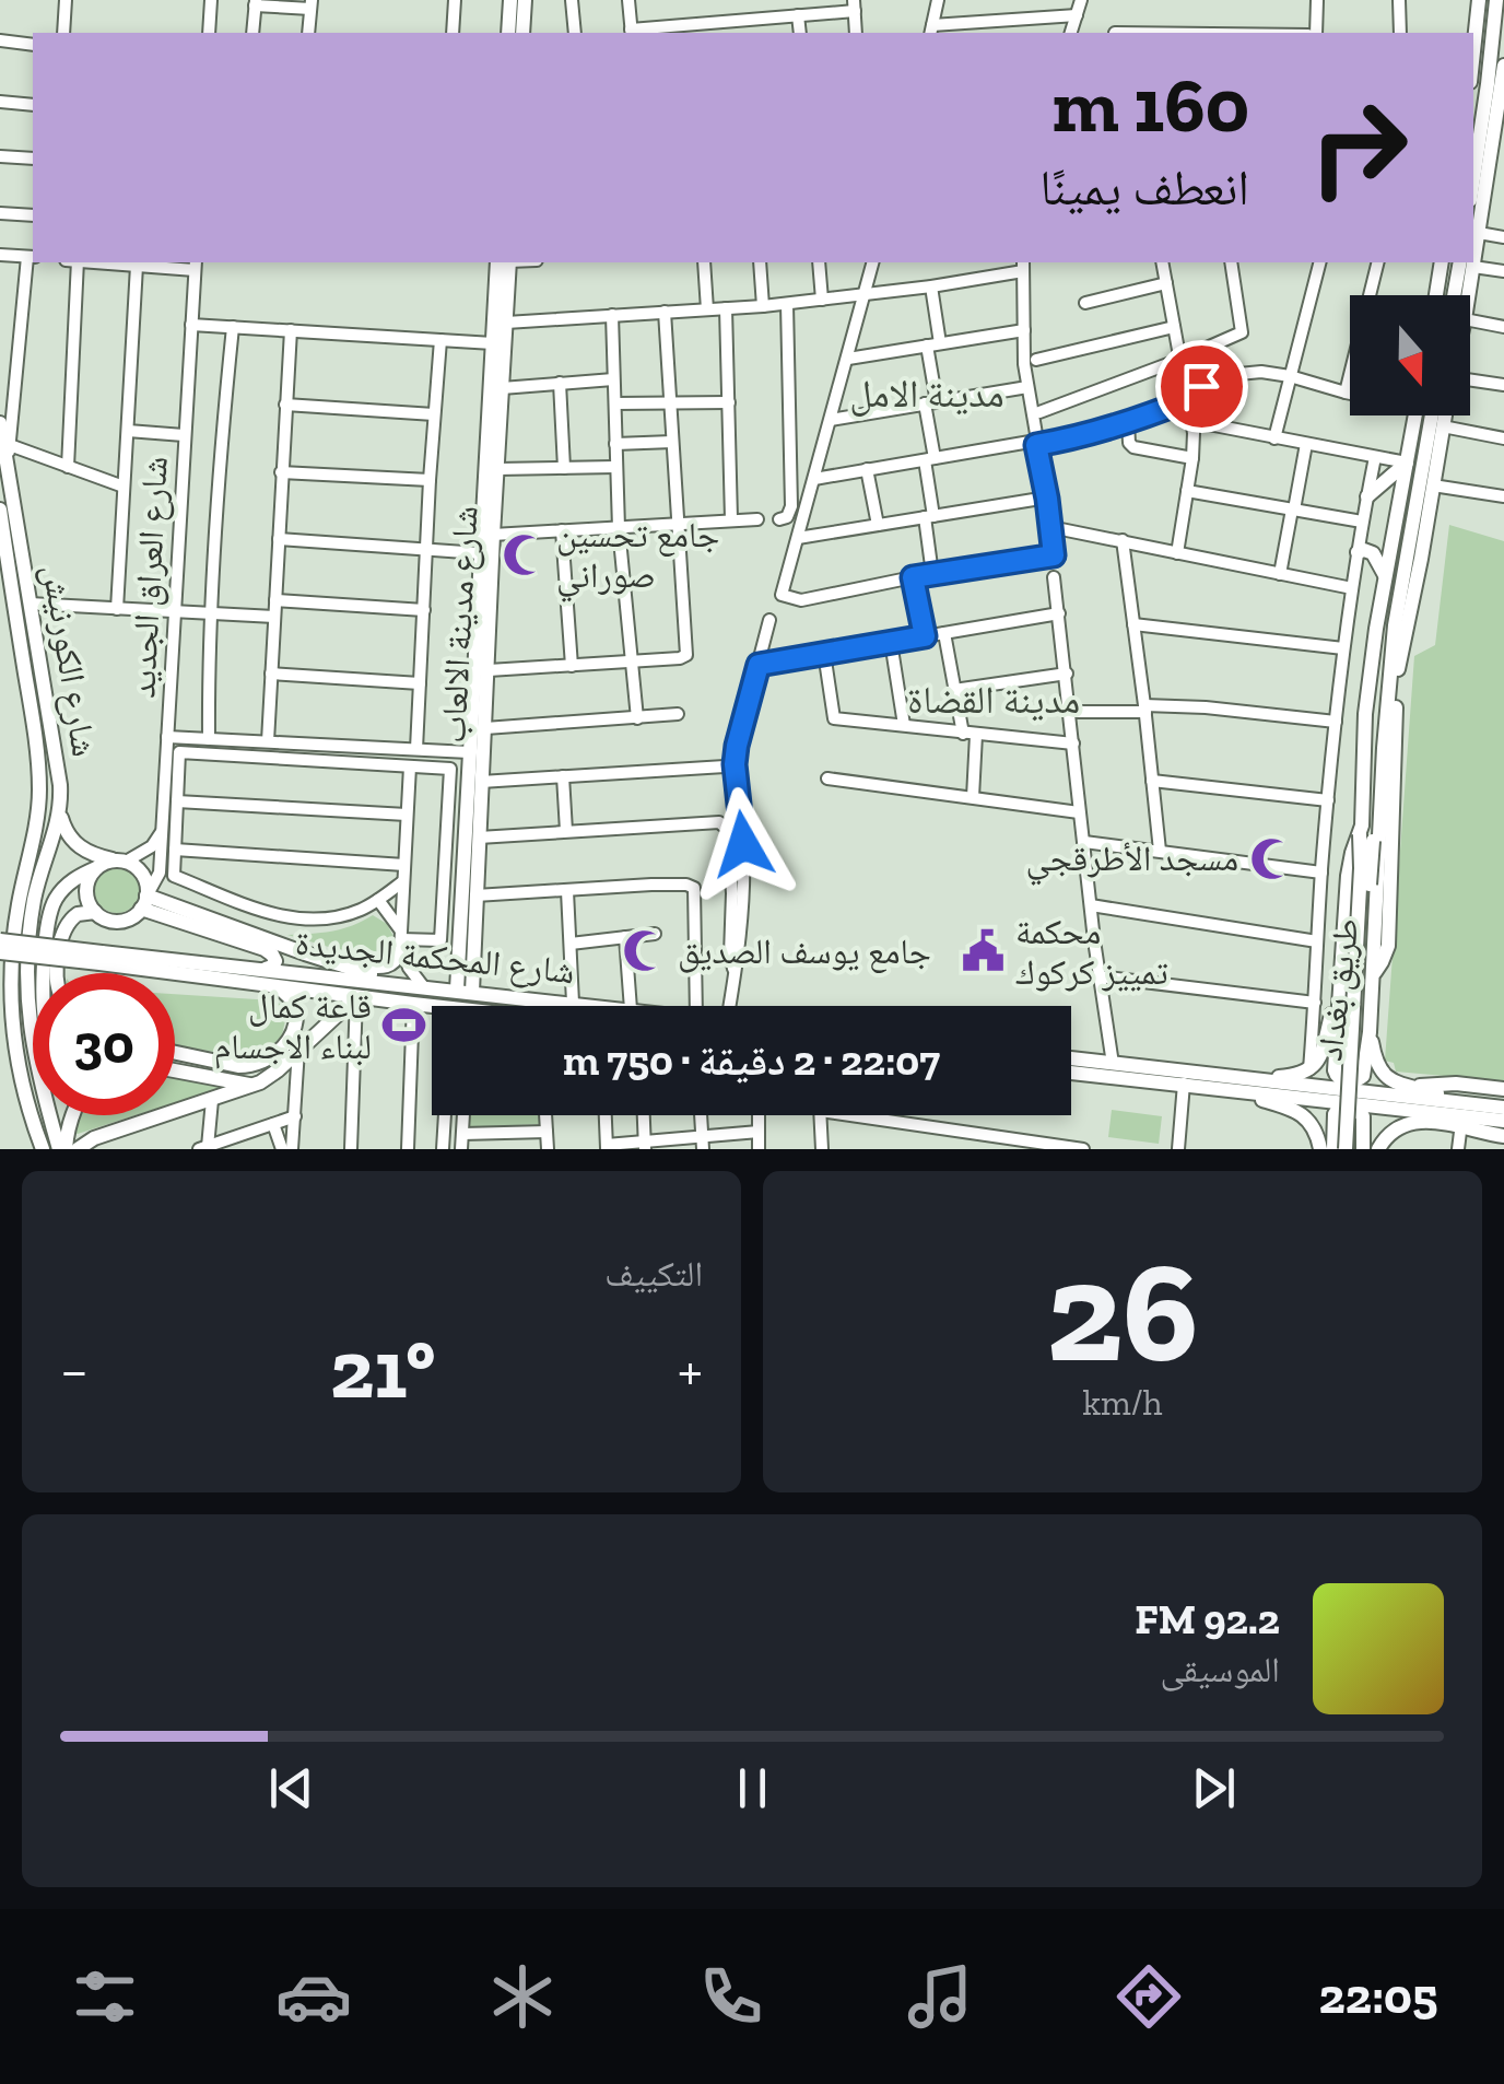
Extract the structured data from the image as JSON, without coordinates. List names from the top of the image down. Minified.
{"streets":{"main road":["شارع مدينة الالعاب","شارع الكورنيش","شارع المحكمة الجديدة","طريق بغداد"],"street":["شارع العراق الجديد"]},"crossings":[["شارع مدينة الالعاب","شارع المحكمة الجديدة"]],"districts":["مدينة الامل","مدينة القضاة"],"places":{"mosque":["جامع تحسين صوراني","مسجد الأطرقجي","جامع يوسف الصديق"],"public building":["محكمة تمييز كركوك"],"sports":["قاعة كمال لبناء الاجسام"]},"north":"bottom","page":{"turn":["160 m","انعطف يمينًا"],"limit":"30","trip":"22:07 · 2 دقيقة · 750 m","tile":[["26","km/h"],"التكييف"],"heat":["−","21°","+"],"song":["92.2 FM","الموسيقى"],"tabs":"22:05"}}
